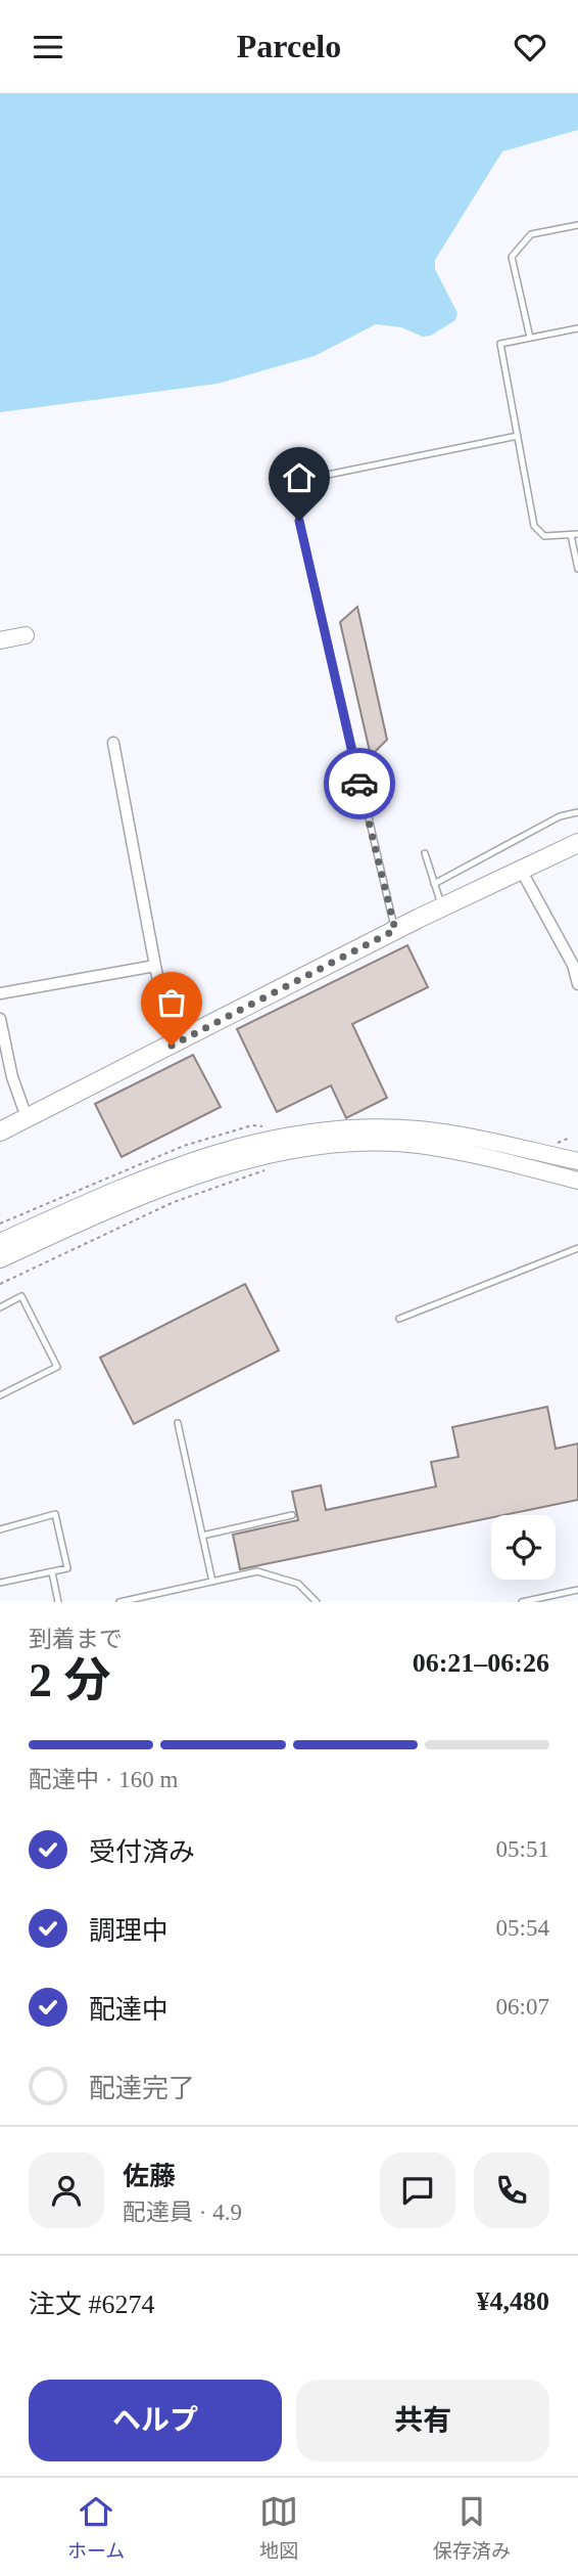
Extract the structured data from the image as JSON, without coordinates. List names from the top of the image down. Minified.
{"page":{"header":"Parcelo","heading":["2 分","到着まで","06:21–06:26"],"panel":["佐藤","配達員 · 4.9","注文 #6274","¥4,480"],"bar":"配達中 · 160 m","list":[["受付済み","05:51"],["調理中","05:54"],["配達中","06:07"],"配達完了"],"buttons":["ヘルプ","共有"],"tabs":["ホーム","地図","保存済み"]}}
